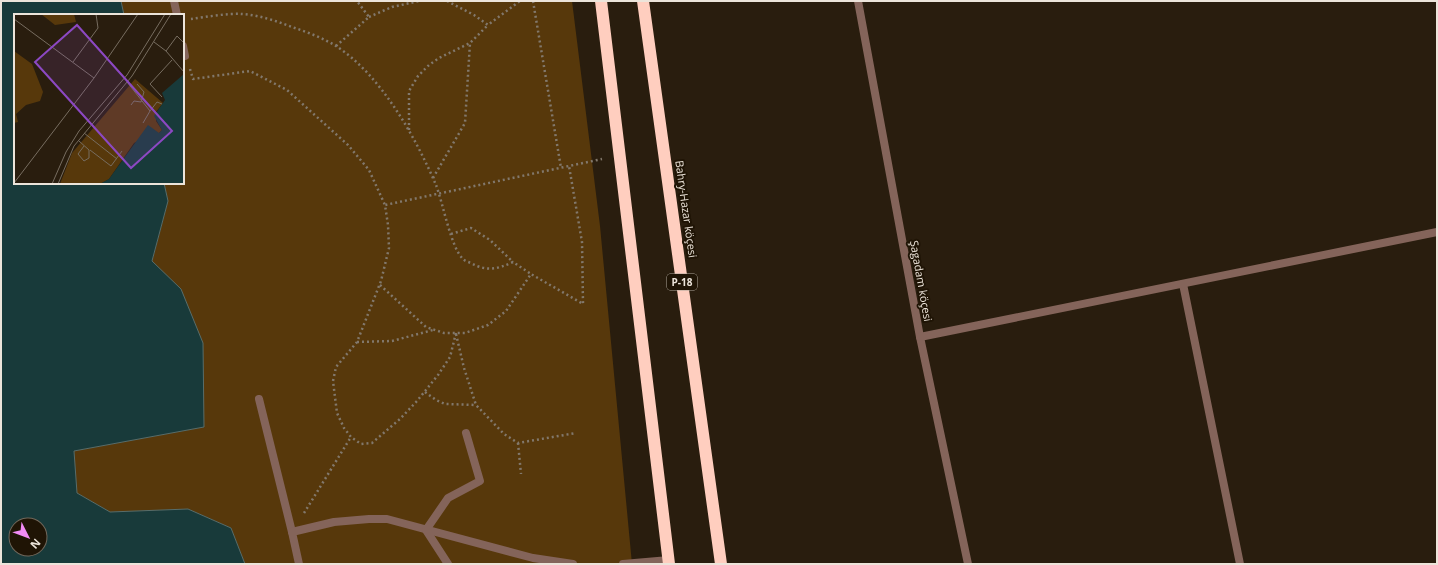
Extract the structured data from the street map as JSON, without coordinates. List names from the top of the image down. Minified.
{"streets":{"highway":["Bahry-Hazar köçesi","P-18"],"street":["Şagadam köçesi"]},"north":"bottom right"}
